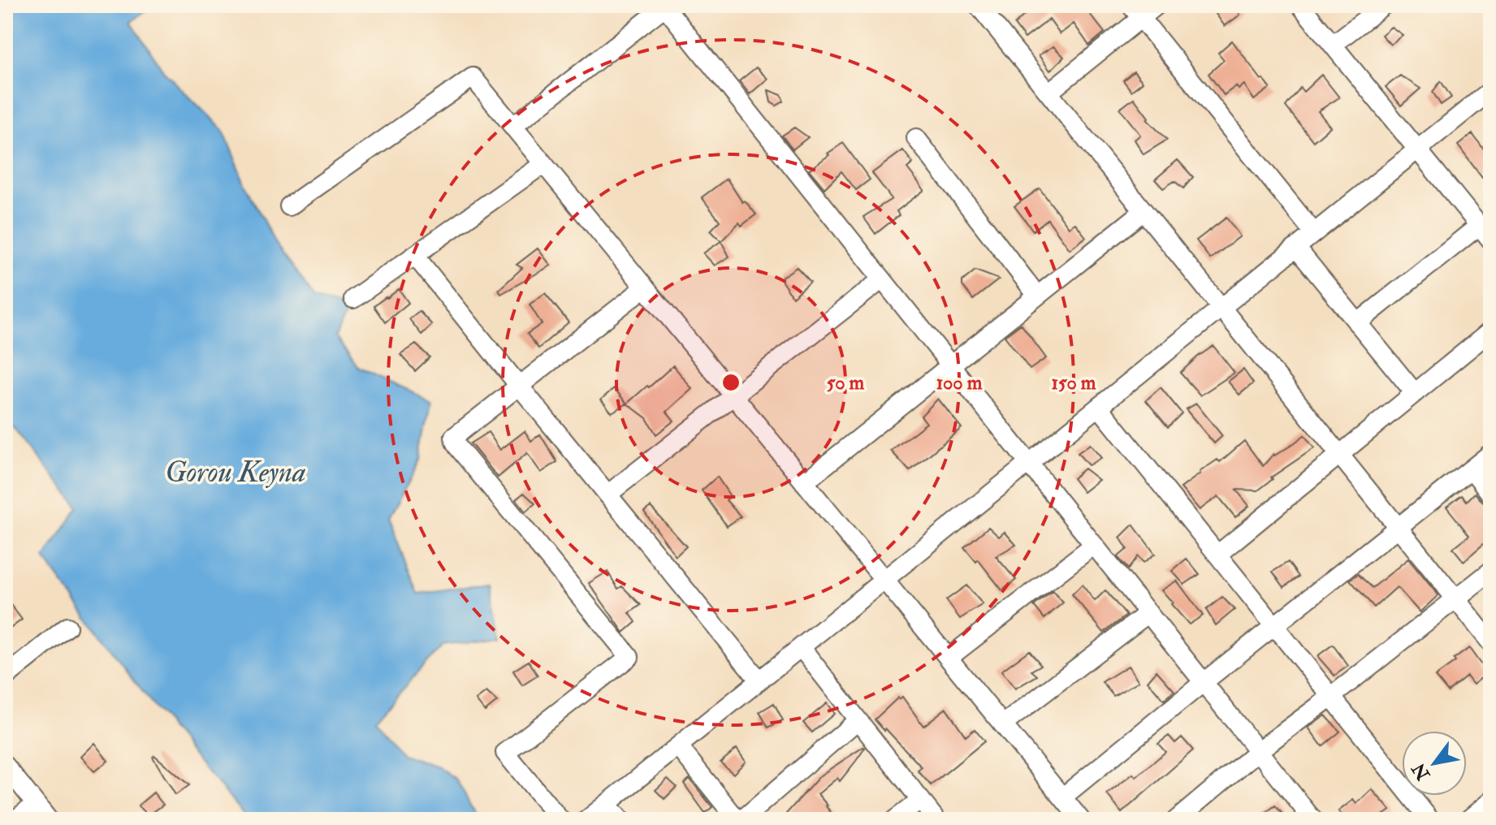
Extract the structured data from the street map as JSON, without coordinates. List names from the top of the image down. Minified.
{"water":["Gorou Keyna"],"north":"bottom left","rings":["50 m","100 m","150 m"]}
